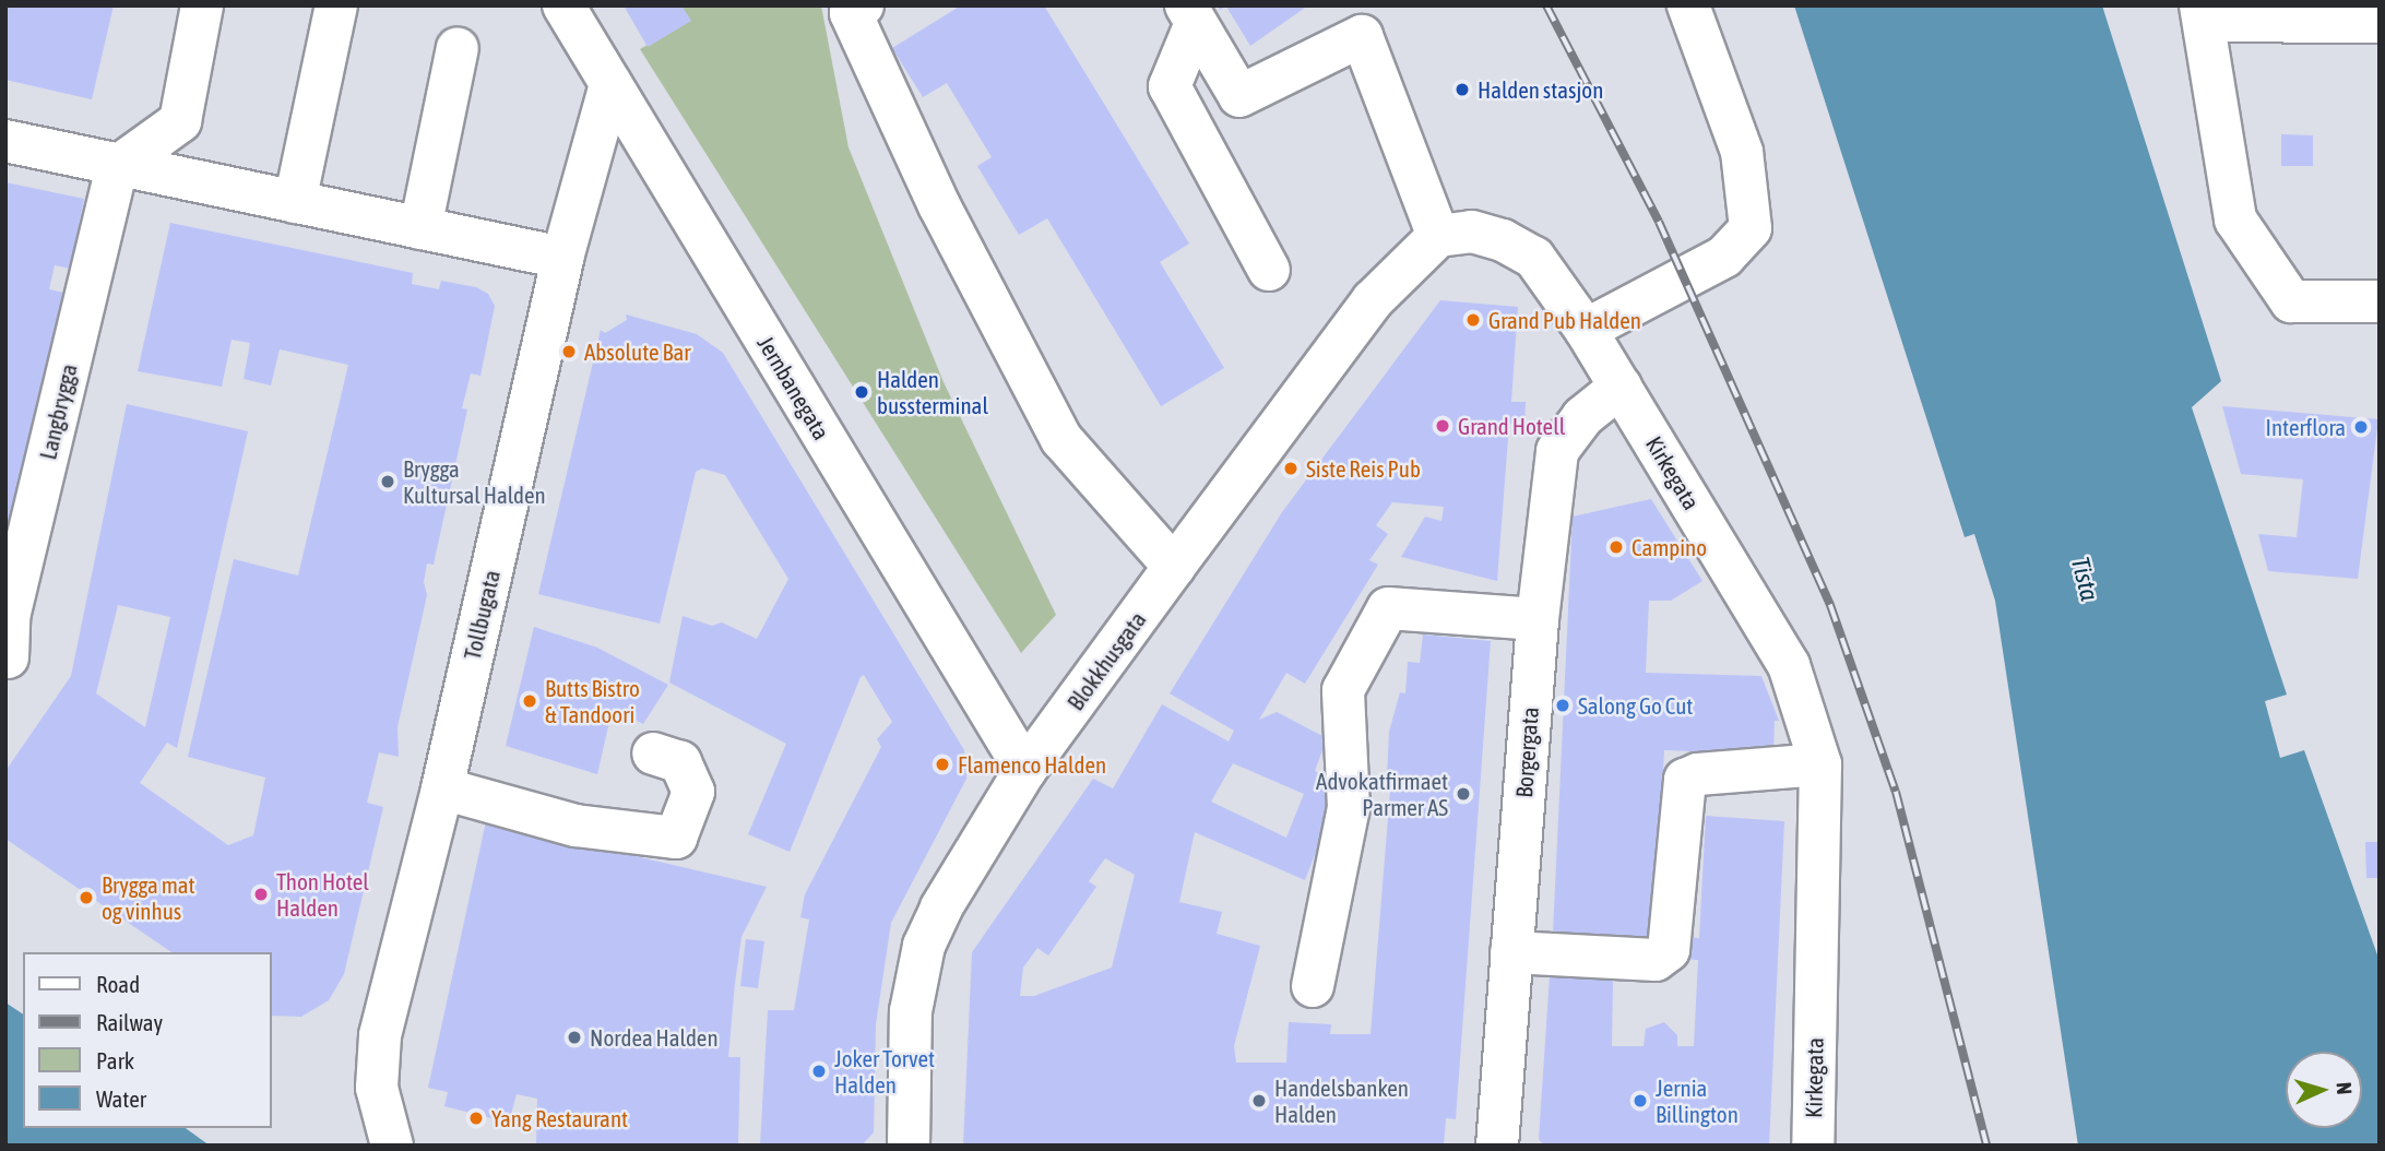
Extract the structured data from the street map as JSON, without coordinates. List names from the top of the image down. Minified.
{"streets":{"street":["Jernbanegata","Langbrygga","Kirkegata","Tollbugata","Blokkhusgata","Borgergata"]},"crossings":[["Jernbanegata","Tollbugata"],["Jernbanegata","Blokkhusgata"],["Kirkegata","Blokkhusgata"],["Kirkegata","Borgergata"]],"water":["Tista"],"places":["Halden stasjon","Grand Pub Halden","Absolute Bar","Halden bussterminal","Grand Hotell","Interflora","Siste Reis Pub","Brygga Kultursal Halden","Campino","Butts Bistro & Tandoori","Salong Go Cut","Flamenco Halden","Advokatfirmaet Parmer AS","Thon Hotel Halden","Brygga mat og vinhus","Nordea Halden","Joker Torvet Halden","Handelsbanken Halden","Jernia Billington","Yang Restaurant"],"legend":["Road","Railway","Park","Water"],"north":"right"}
